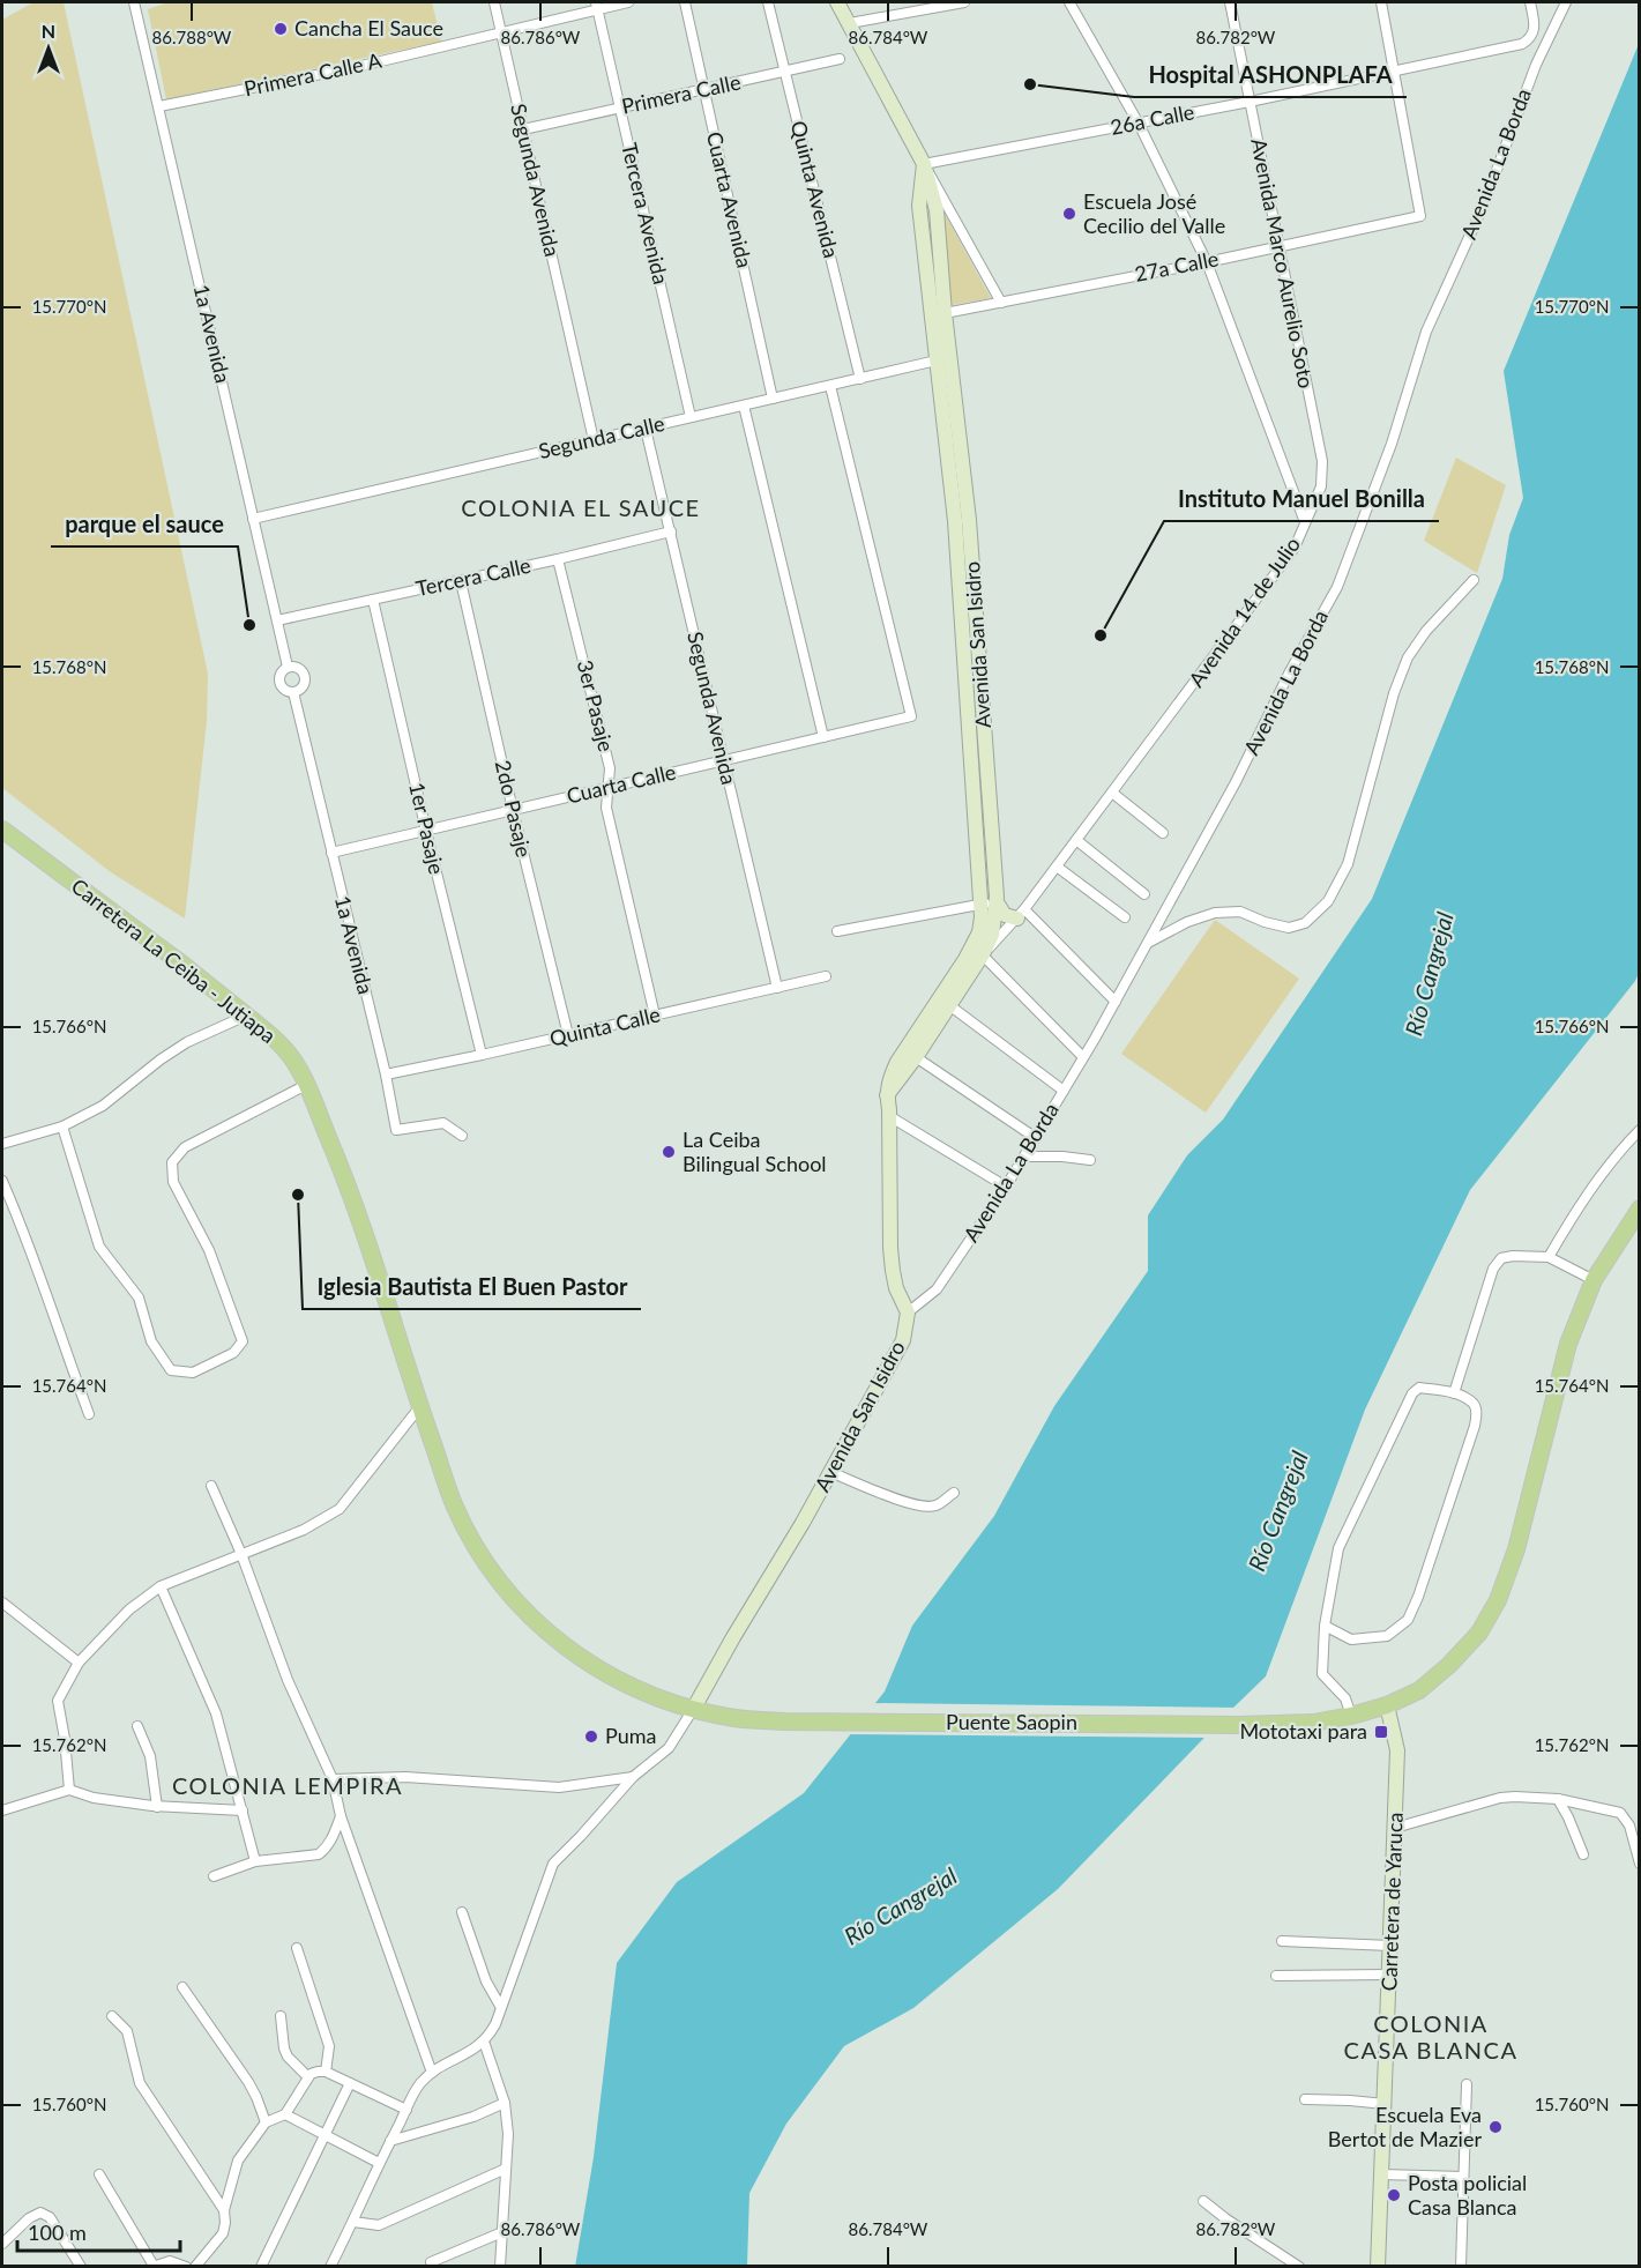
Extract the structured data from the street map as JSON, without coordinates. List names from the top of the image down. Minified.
{"streets":{"main road":["Carretera La Ceiba - Jutiapa","Puente Saopin"],"street":["Primera Calle A","Primera Calle","26a Calle","Avenida La Borda","Segunda Avenida","Quinta Avenida","Cuarta Avenida","Tercera Avenida","Avenida Marco Aurelio Soto","27a Calle","1a Avenida","Segunda Calle","Tercera Calle","Avenida 14 de Julio","Avenida San Isidro","3er Pasaje","Cuarta Calle","2do Pasaje","1er Pasaje","Quinta Calle","Carretera de Yaruca"]},"crossings":[["Primera Calle A","Segunda Avenida"],["Primera Calle A","Tercera Avenida"],["Primera Calle A","1a Avenida"],["Primera Calle","Segunda Avenida"],["Primera Calle","Quinta Avenida"],["Primera Calle","Cuarta Avenida"],["Primera Calle","Tercera Avenida"],["26a Calle","Avenida Marco Aurelio Soto"],["26a Calle","27a Calle"],["26a Calle","Avenida 14 de Julio"],["26a Calle","Avenida San Isidro"],["Avenida La Borda","Avenida San Isidro"],["Segunda Avenida","Segunda Calle"],["Segunda Avenida","Tercera Calle"],["Segunda Avenida","Cuarta Calle"],["Segunda Avenida","Quinta Calle"],["Quinta Avenida","Segunda Calle"],["Cuarta Avenida","Segunda Calle"],["Tercera Avenida","Segunda Calle"],["Avenida Marco Aurelio Soto","27a Calle"],["Avenida Marco Aurelio Soto","Avenida 14 de Julio"],["27a Calle","Avenida 14 de Julio"],["27a Calle","Avenida San Isidro"],["1a Avenida","Segunda Calle"],["1a Avenida","Tercera Calle"],["1a Avenida","Cuarta Calle"],["1a Avenida","Quinta Calle"],["Segunda Calle","Avenida San Isidro"],["Segunda Calle","Cuarta Calle"],["Tercera Calle","3er Pasaje"],["Tercera Calle","2do Pasaje"],["Tercera Calle","1er Pasaje"],["Avenida 14 de Julio","Avenida San Isidro"],["Avenida San Isidro","Carretera La Ceiba - Jutiapa"],["3er Pasaje","Cuarta Calle"],["3er Pasaje","Quinta Calle"],["Cuarta Calle","2do Pasaje"],["Cuarta Calle","1er Pasaje"],["2do Pasaje","Quinta Calle"],["1er Pasaje","Quinta Calle"],["Carretera La Ceiba - Jutiapa","Puente Saopin"]],"districts":["COLONIA EL SAUCE","COLONIA LEMPIRA","COLONIA CASA BLANCA"],"water":["Río Cangrejal"],"places":{"other":["Cancha El Sauce","Hospital ASHONPLAFA","Escuela José Cecilio del Valle","parque el sauce","Instituto Manuel Bonilla","La Ceiba Bilingual School","Iglesia Bautista El Buen Pastor","Puma","Escuela Eva Bertot de Mazier","Posta policial Casa Blanca"],"transit":["Mototaxi para"]},"scale_bar":"100 m","north":"top","coordinates":["86.788°W","86.786°W","86.784°W","86.782°W","15.770°N","15.768°N","15.766°N","15.764°N","15.762°N","15.760°N"]}
